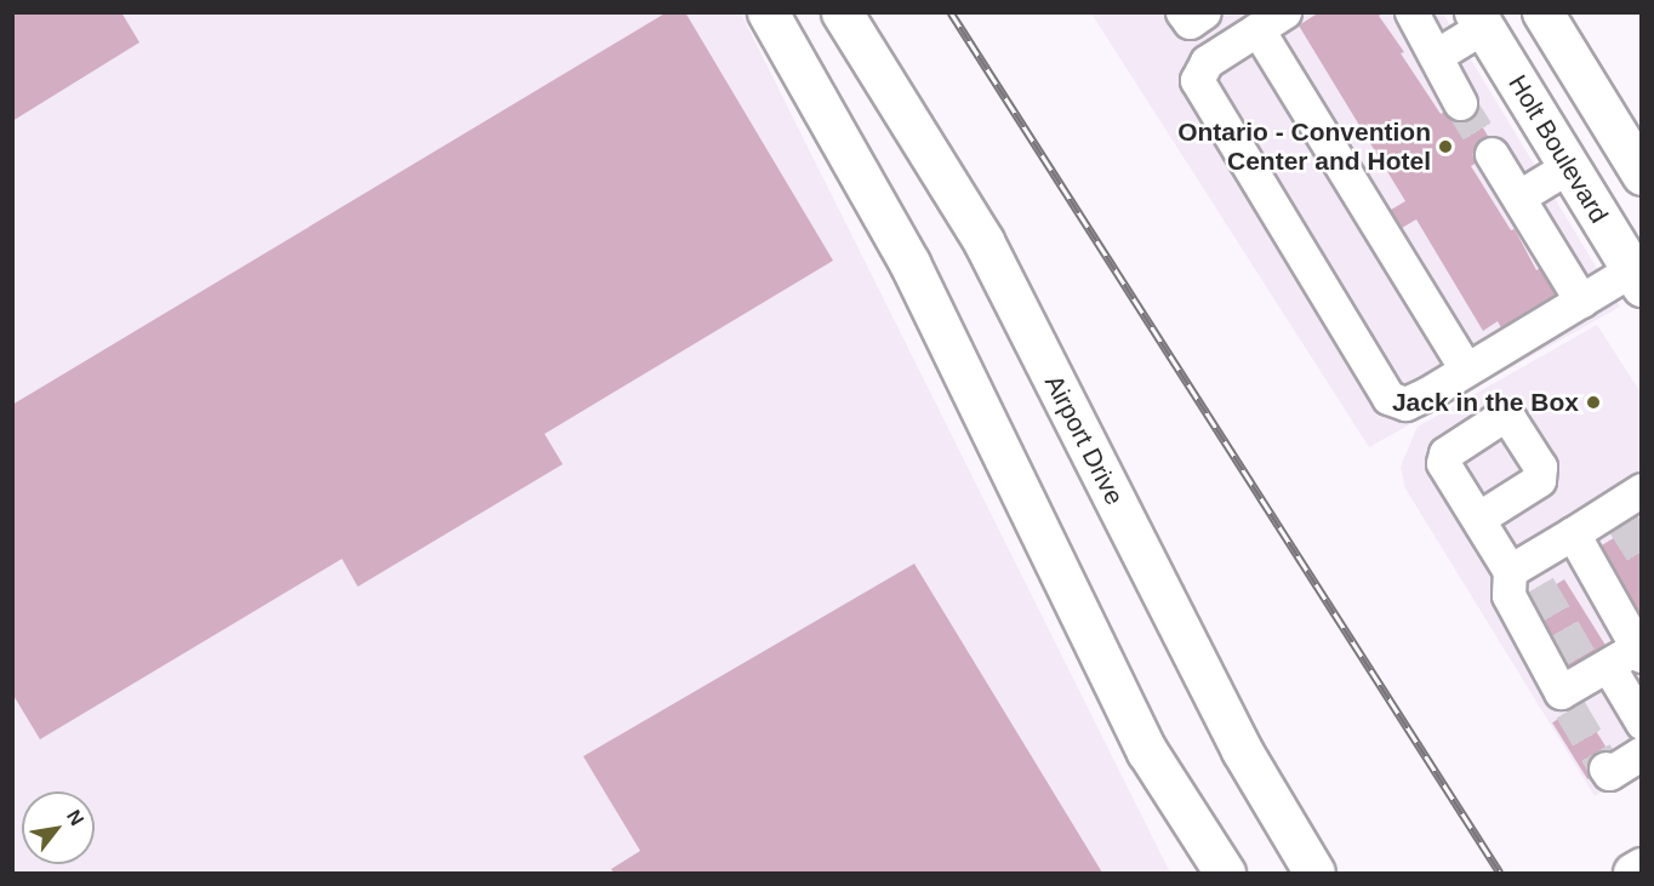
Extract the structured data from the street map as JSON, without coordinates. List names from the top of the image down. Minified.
{"streets":{"main road":["Holt Boulevard","Airport Drive"]},"places":["Ontario - Convention Center and Hotel","Jack in the Box"],"north":"top right"}
